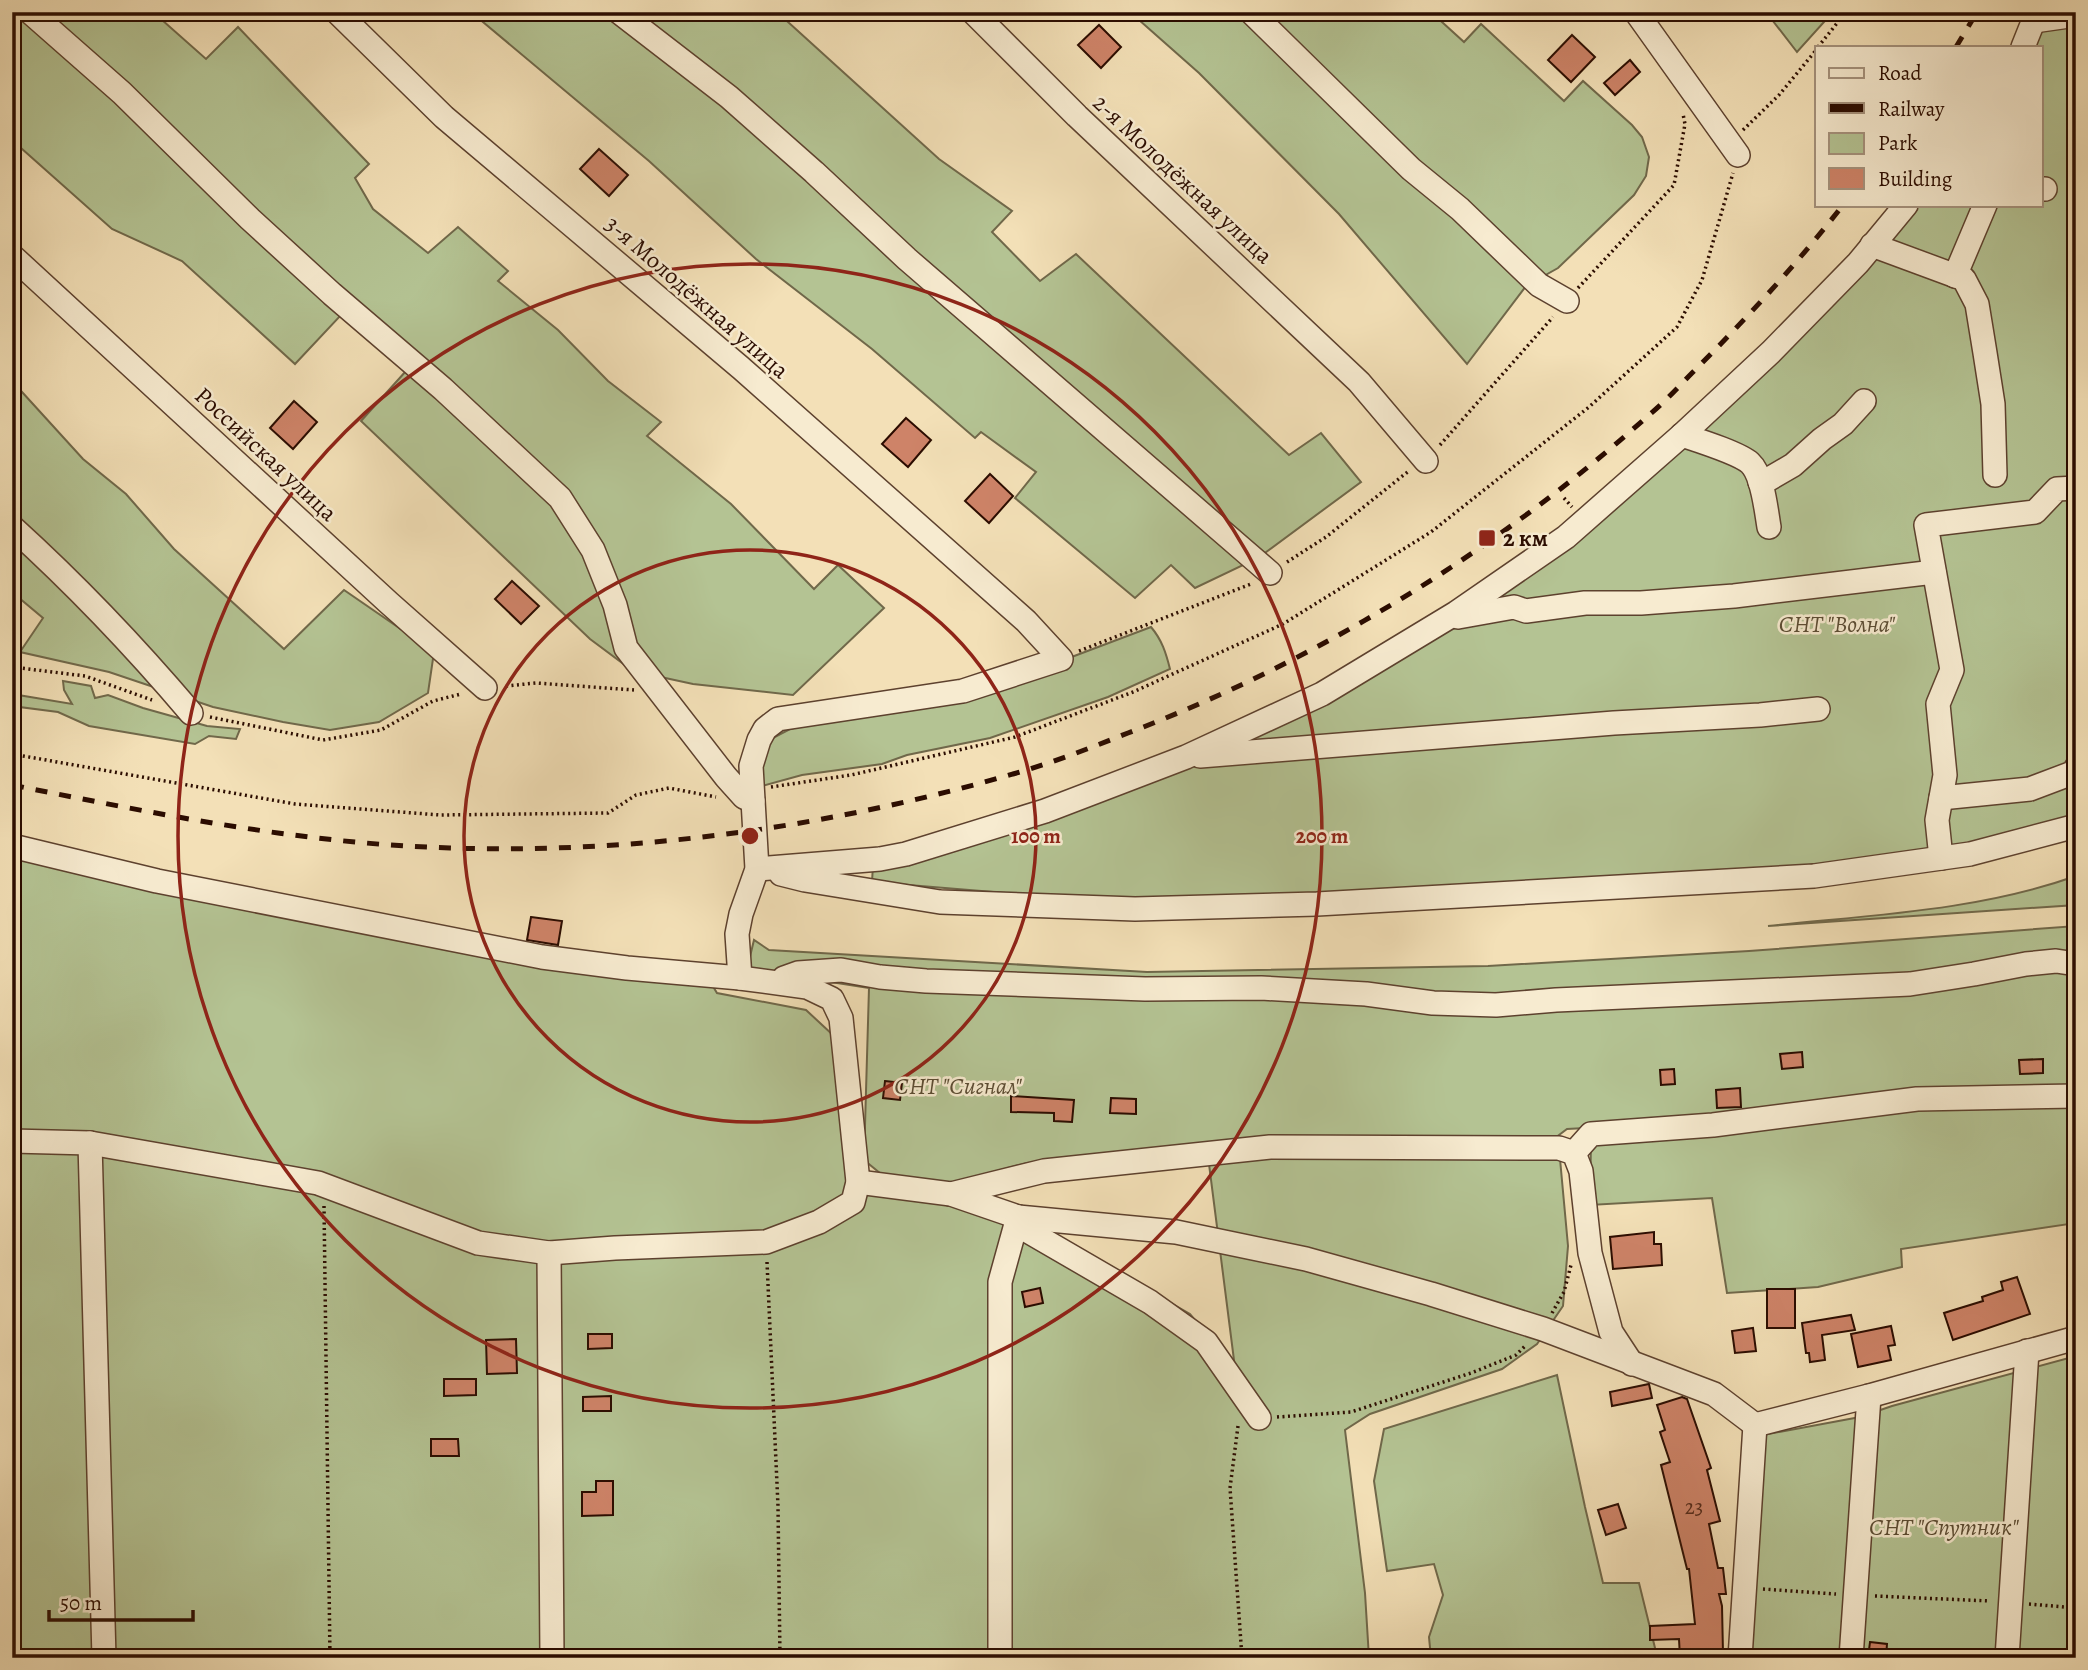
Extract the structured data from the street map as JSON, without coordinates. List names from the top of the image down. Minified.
{"streets":{"street":["2-я Молодёжная улица","3-я Молодёжная улица","Российская улица"]},"parks":["СНТ \"Волна\"","СНТ \"Сигнал\"","СНТ \"Спутник\""],"places":{"transit":["2 км"]},"house_numbers":["23"],"legend":["Road","Railway","Park","Building"],"scale_bar":"50 m","rings":["100 m","200 m"]}
